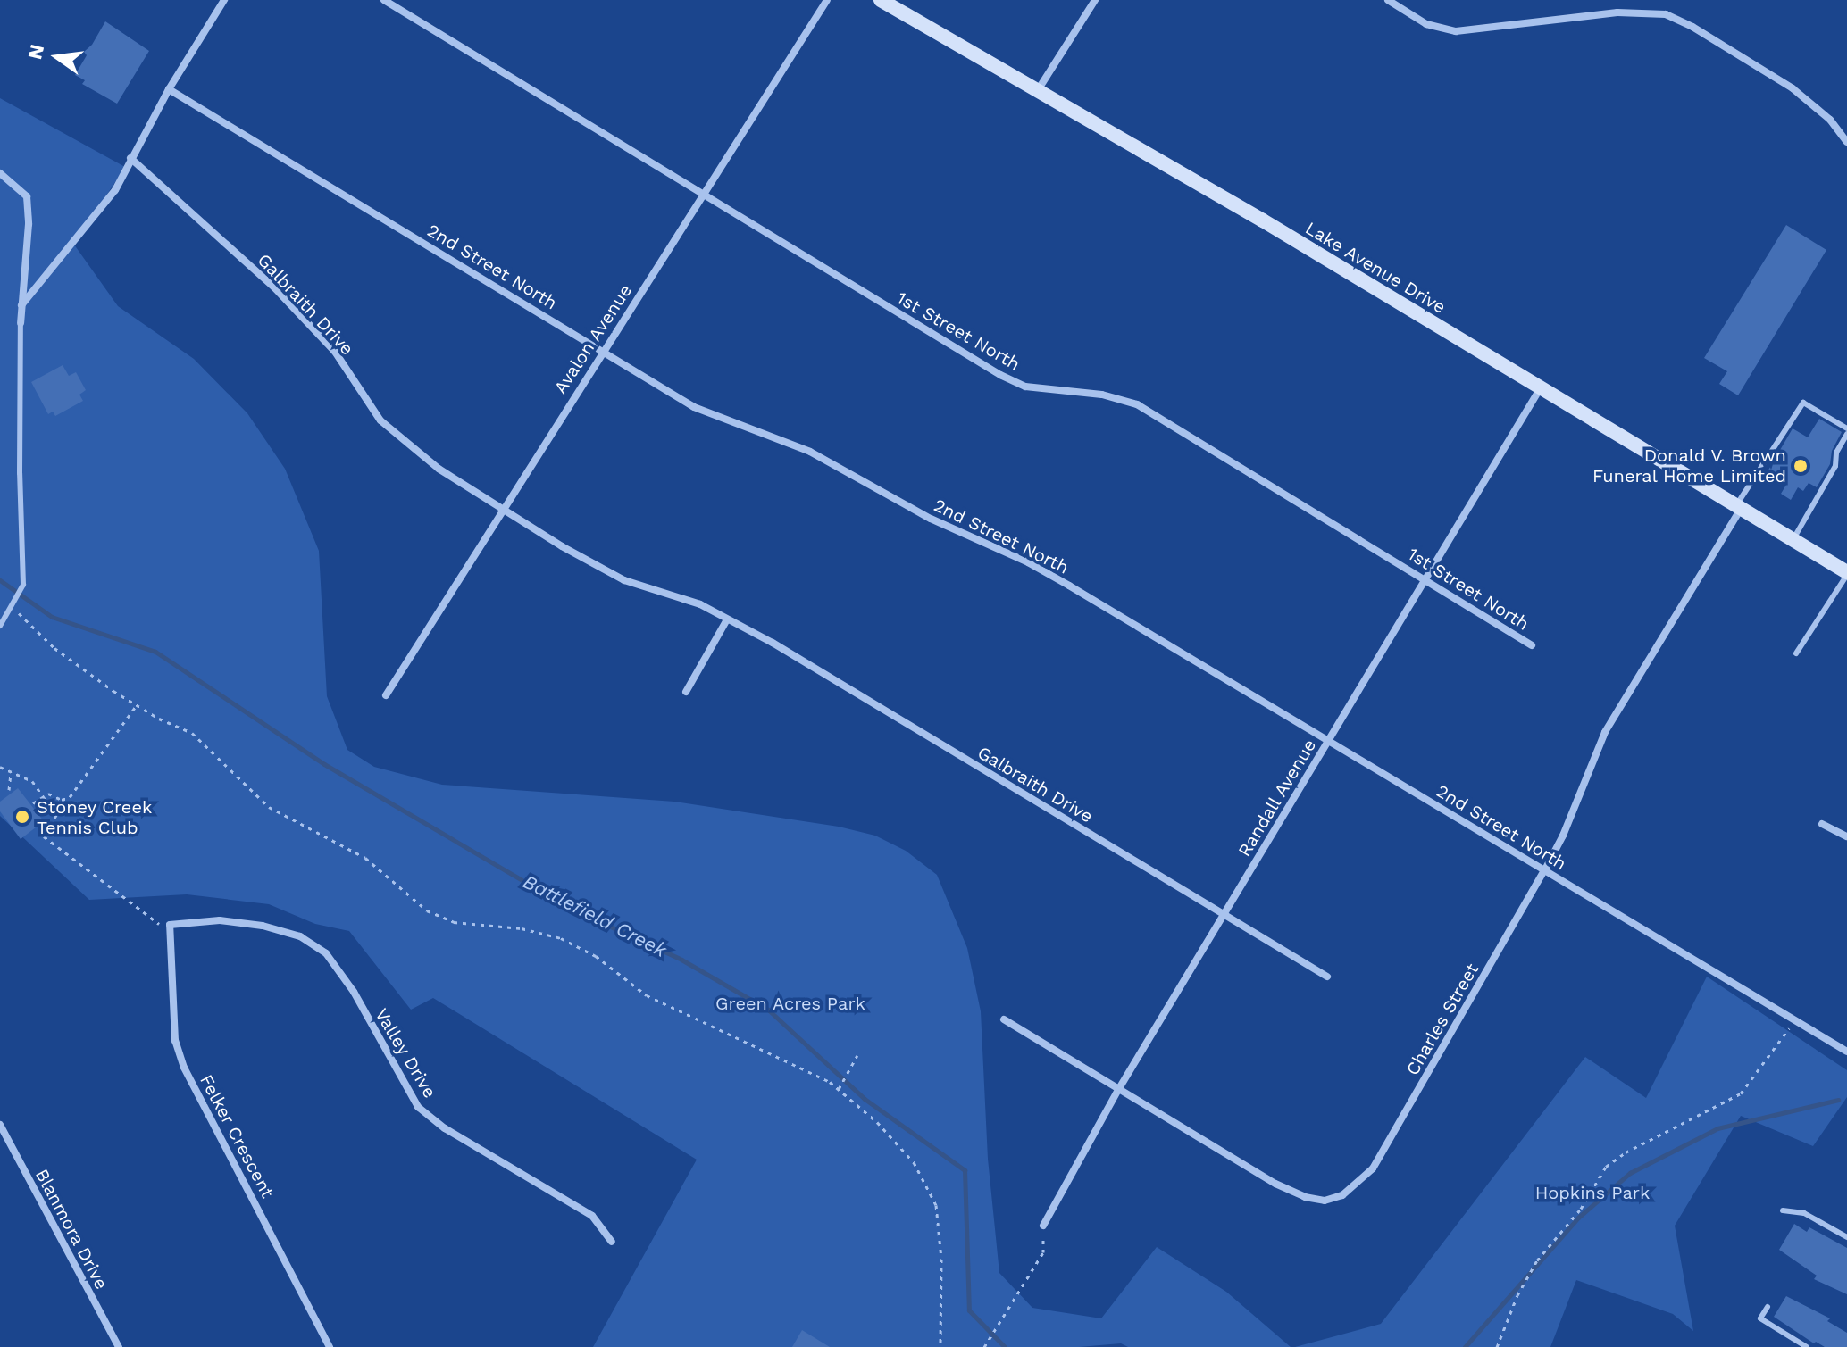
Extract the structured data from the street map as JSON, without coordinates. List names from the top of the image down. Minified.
{"streets":{"street":["2nd Street North","Lake Avenue Drive","Galbraith Drive","1st Street North","Avalon Avenue","Randall Avenue","Charles Street","Valley Drive","Felker Crescent","Blanmora Drive"]},"crossings":[["2nd Street North","Avalon Avenue"],["2nd Street North","Randall Avenue"],["2nd Street North","Charles Street"],["Lake Avenue Drive","Randall Avenue"],["Lake Avenue Drive","Charles Street"],["Galbraith Drive","Avalon Avenue"],["Galbraith Drive","Randall Avenue"],["1st Street North","Avalon Avenue"],["1st Street North","Randall Avenue"],["Randall Avenue","Charles Street"],["Valley Drive","Felker Crescent"]],"water":["Battlefield Creek"],"parks":["Green Acres Park","Hopkins Park"],"places":["Donald V. Brown Funeral Home Limited","Stoney Creek Tennis Club"],"north":"left"}
